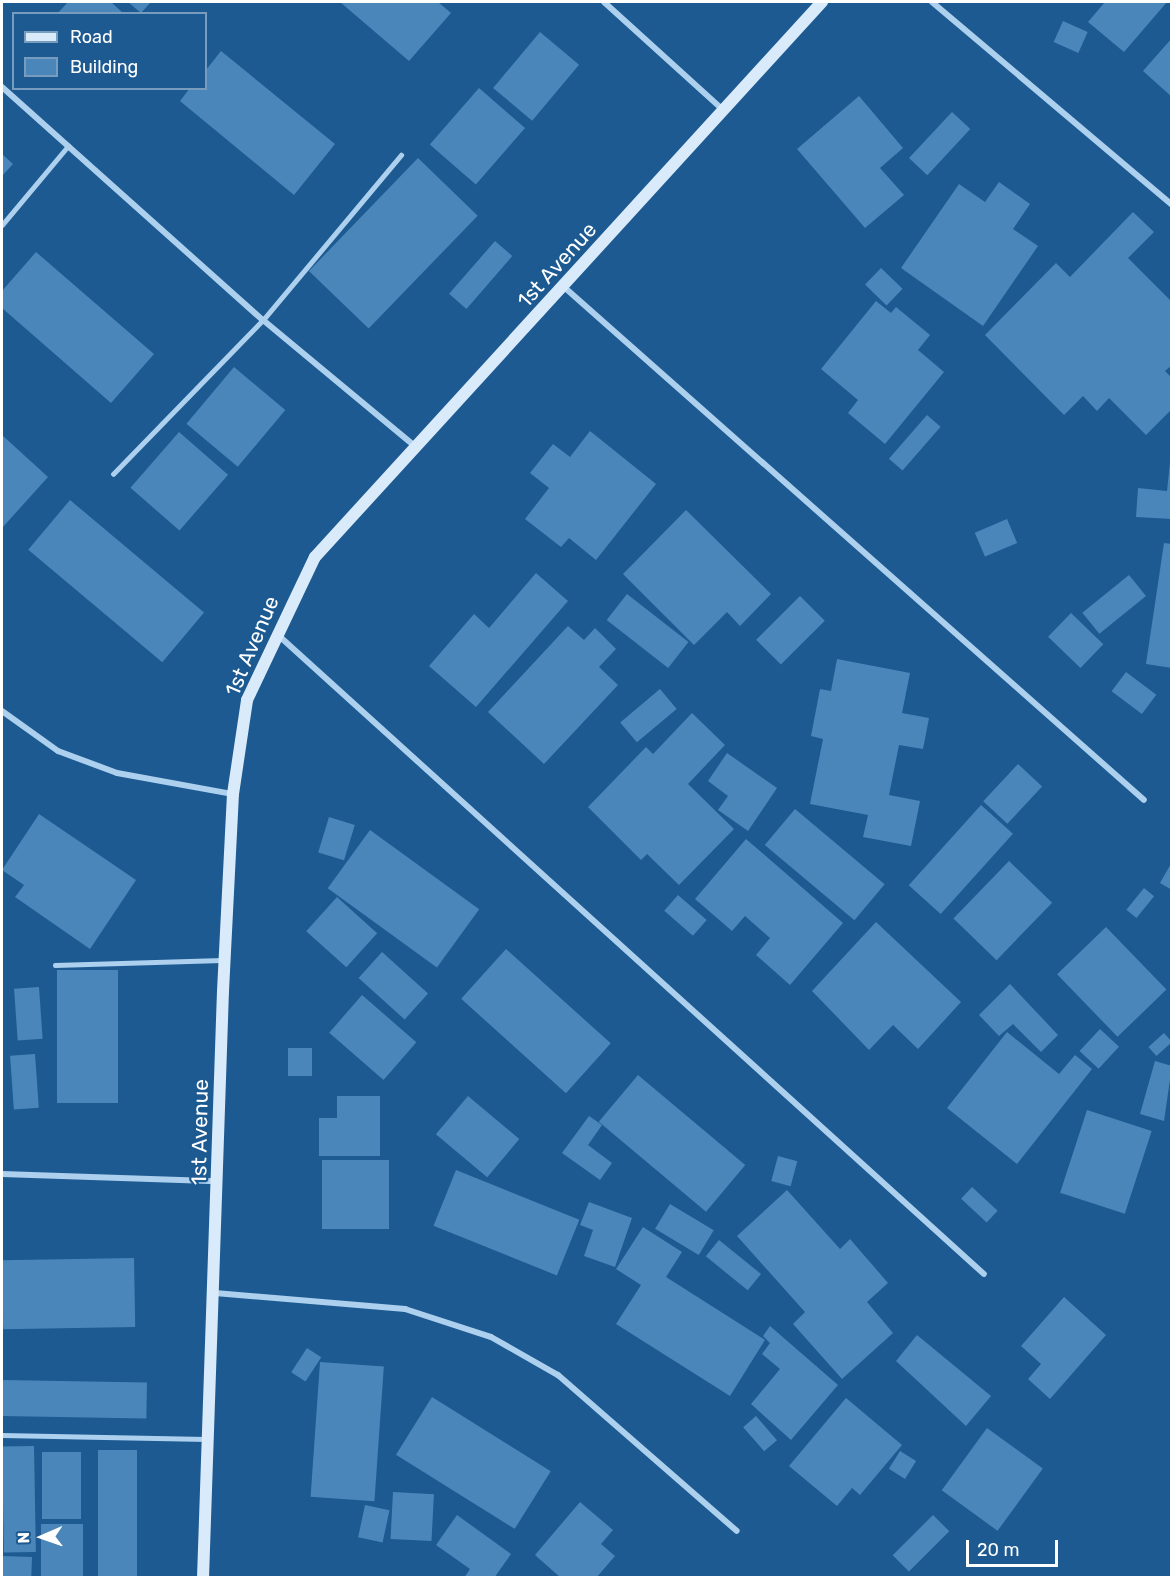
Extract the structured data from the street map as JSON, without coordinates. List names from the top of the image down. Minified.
{"streets":{"street":["1st Avenue"]},"legend":["Road","Building"],"scale_bar":"20 m","north":"left"}
